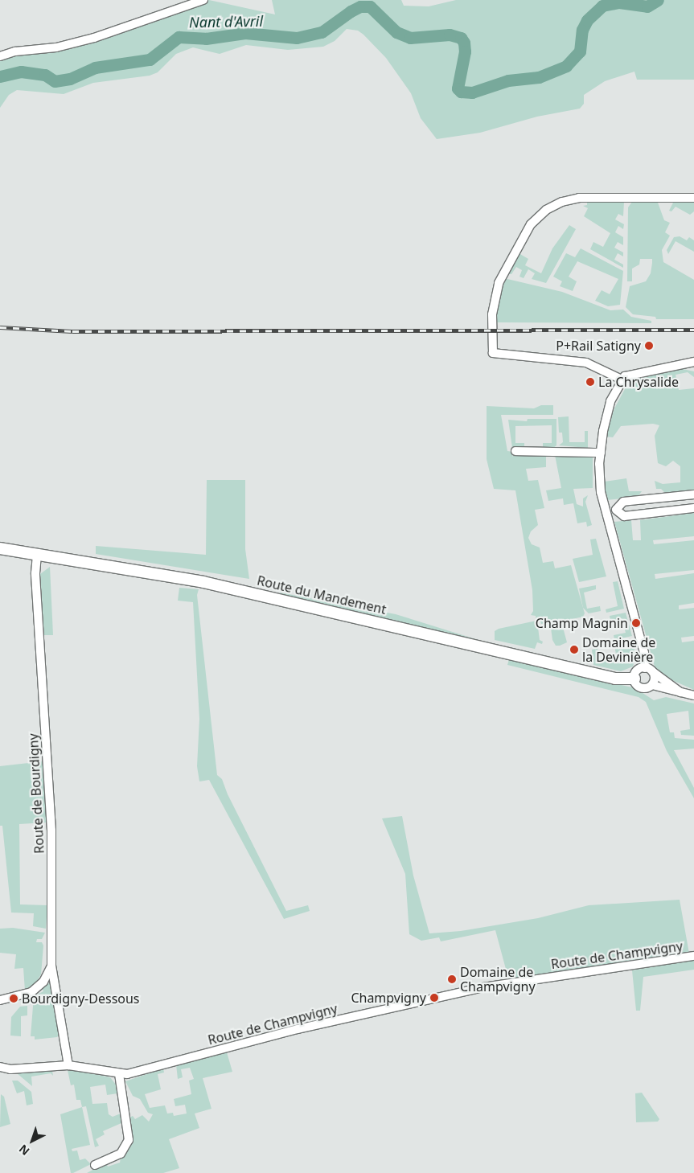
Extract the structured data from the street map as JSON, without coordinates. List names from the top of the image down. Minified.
{"streets":{"main road":["Route du Mandement"],"street":["Route de Bourdigny","Route de Champvigny"]},"crossings":[["Route du Mandement","Route de Bourdigny"],["Route de Bourdigny","Route de Champvigny"]],"water":["Nant d'Avril"],"places":["P+Rail Satigny","La Chrysalide","Champ Magnin","Domaine de la Devinière","Domaine de Champvigny","Champvigny","Bourdigny-Dessous"],"north":"bottom left"}
